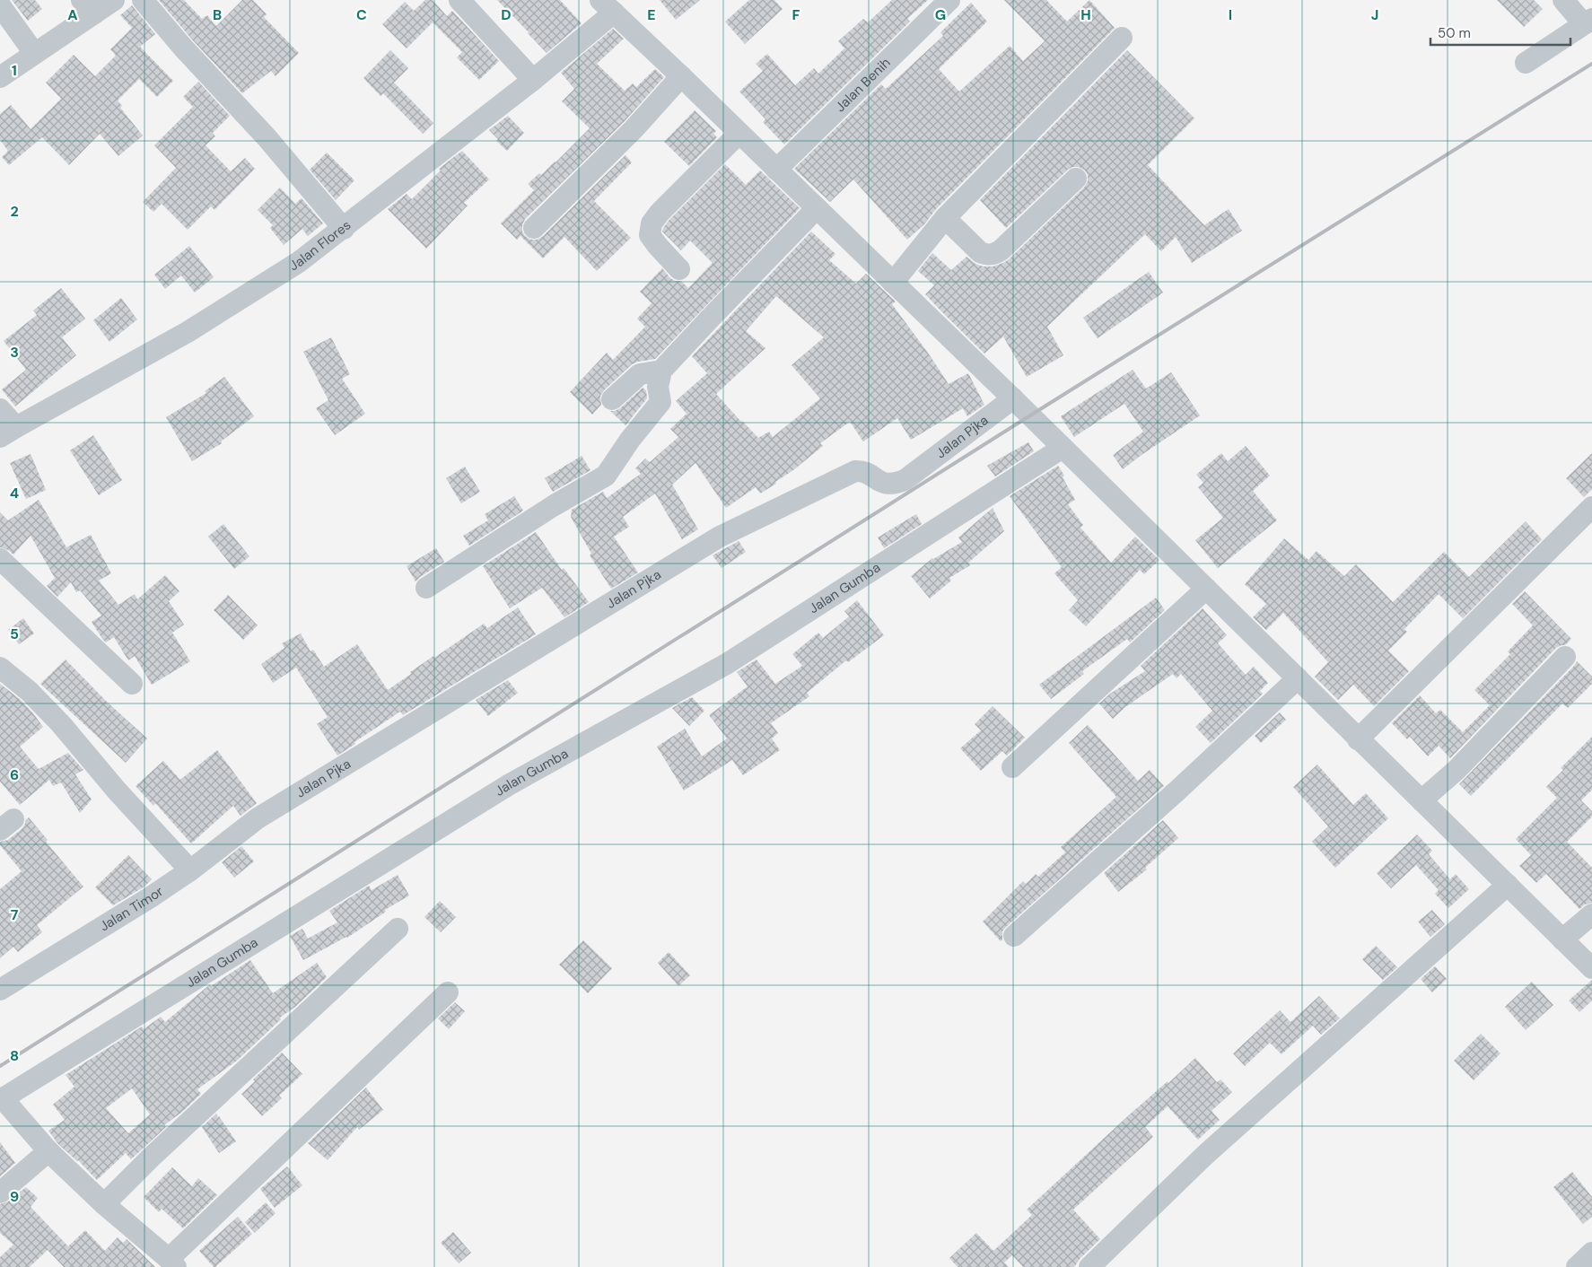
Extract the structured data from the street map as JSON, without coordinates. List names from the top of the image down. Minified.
{"streets":{"street":["Jalan Benih","Jalan Flores","Jalan Pjka","Jalan Gumba","Jalan Timor"]},"crossings":[["Jalan Pjka","Jalan Timor"]],"scale_bar":"50 m","grid":{"columns":["A","B","C","D","E","F","G","H","I","J"],"rows":["1","2","3","4","5","6","7","8","9"]}}
